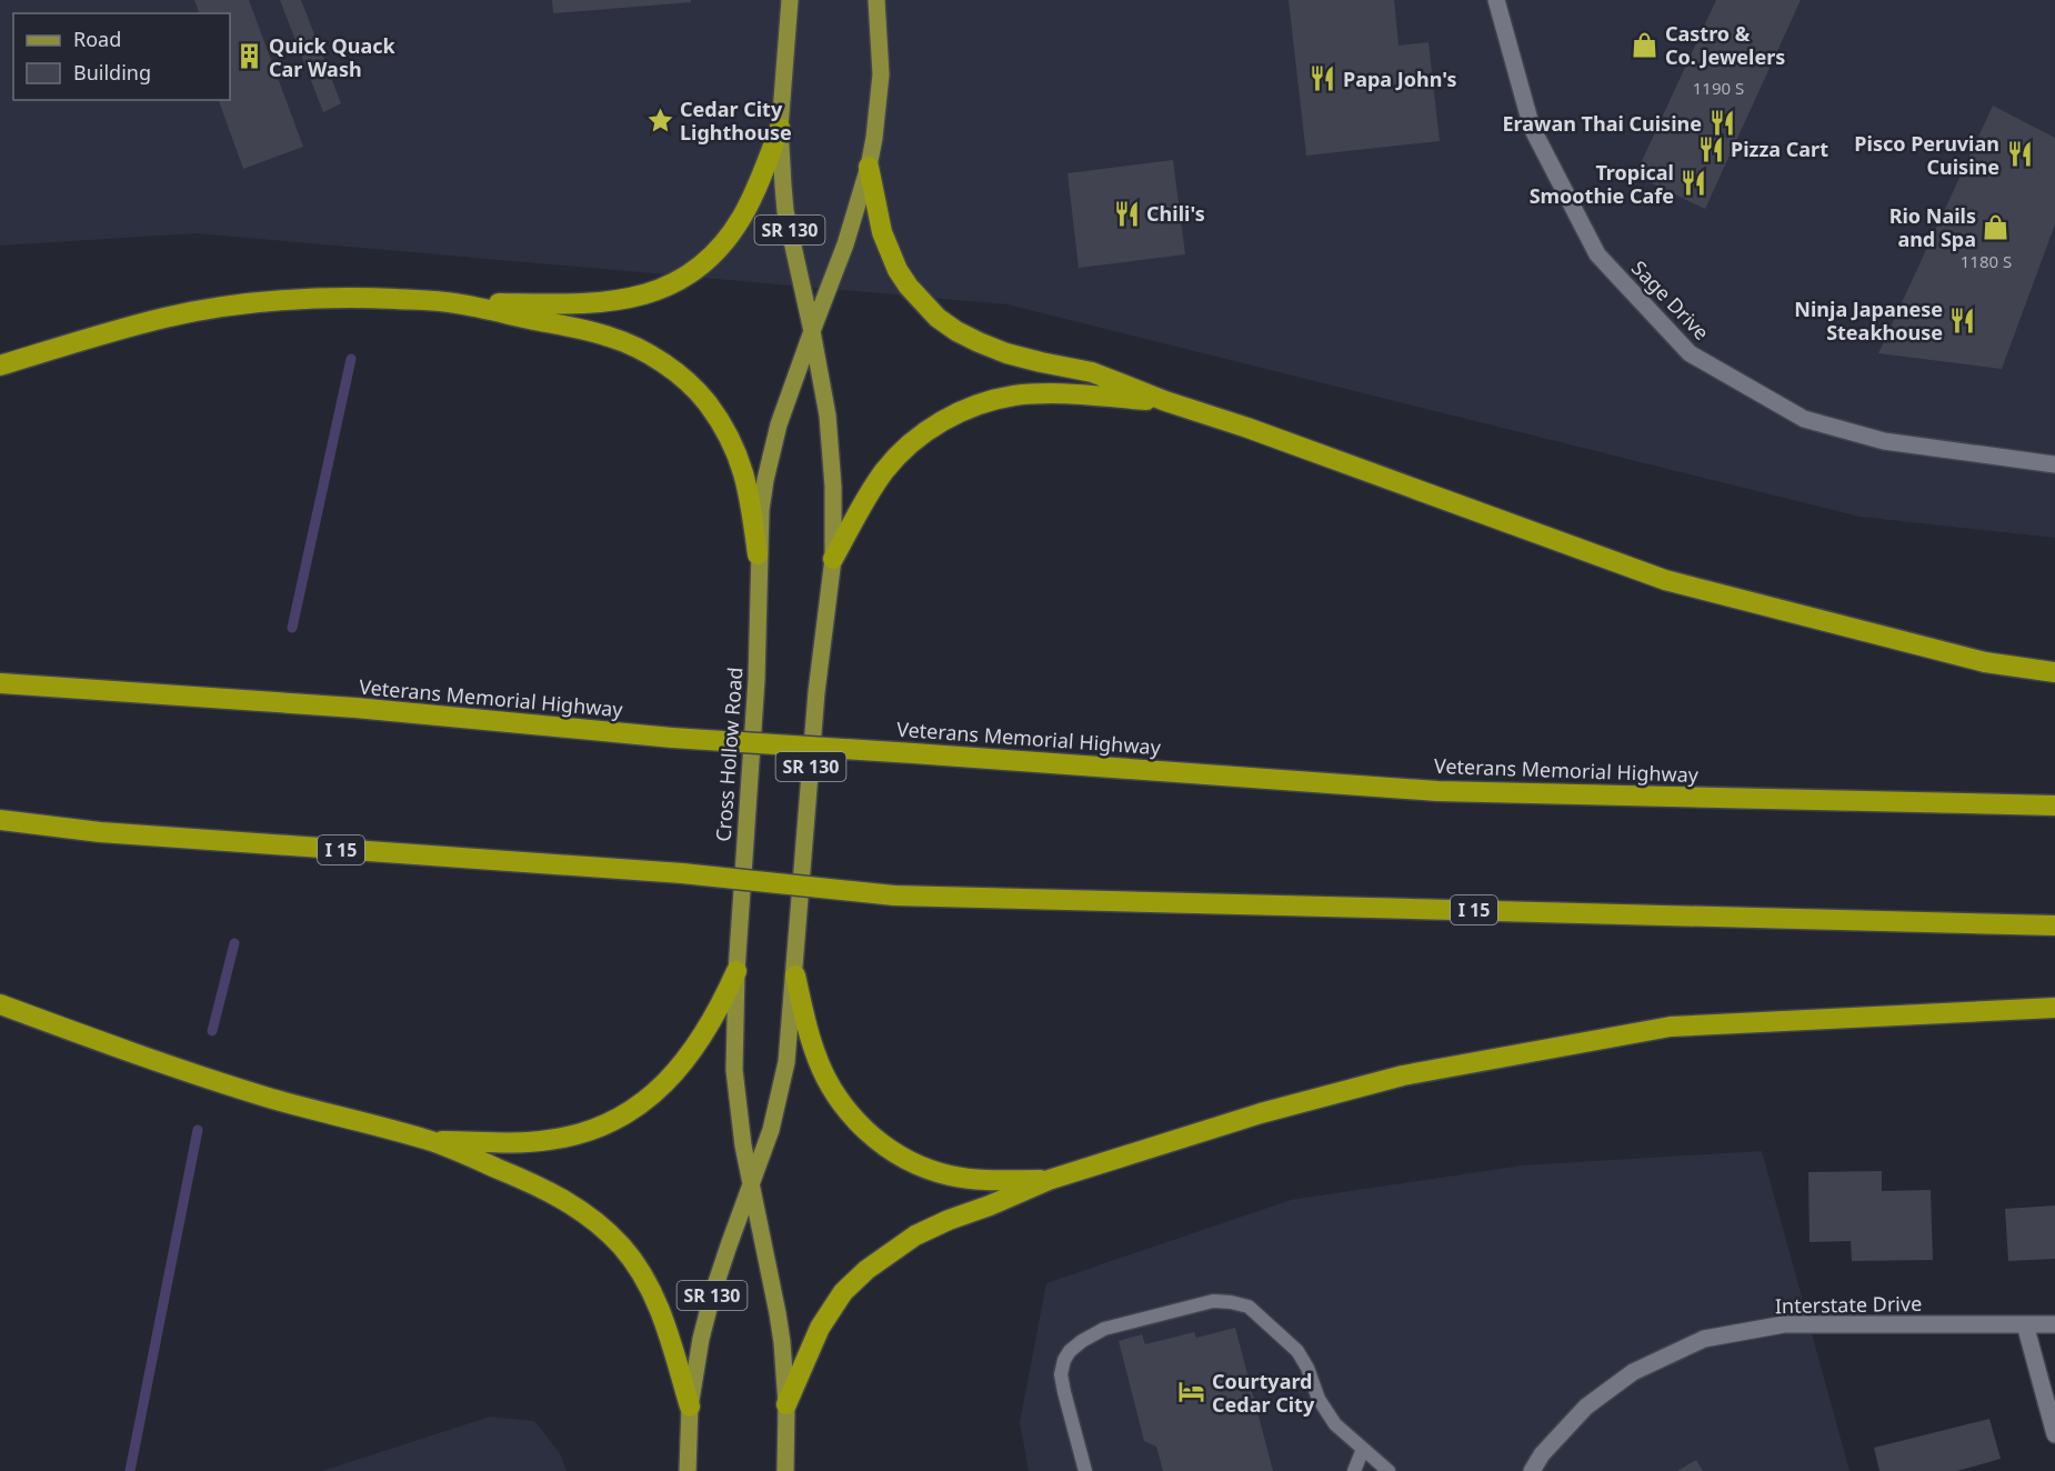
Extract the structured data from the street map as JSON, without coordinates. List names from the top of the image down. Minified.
{"streets":{"highway":["Veterans Memorial Highway","I 15"],"main road":["SR 130","Sage Drive","Cross Hollow Road","Interstate Drive"]},"crossings":[["SR 130","Cross Hollow Road"]],"places":{"shop":["Castro & Co. Jewelers","Rio Nails and Spa"],"building":["Quick Quack Car Wash"],"restaurant":["Papa John's","Erawan Thai Cuisine","Pizza Cart","Pisco Peruvian Cuisine","Tropical Smoothie Cafe","Chili's","Ninja Japanese Steakhouse"],"place":["Cedar City Lighthouse"],"hotel":["Courtyard Cedar City"]},"house_numbers":["1190 S","1180 S"],"legend":["Road","Building"]}
